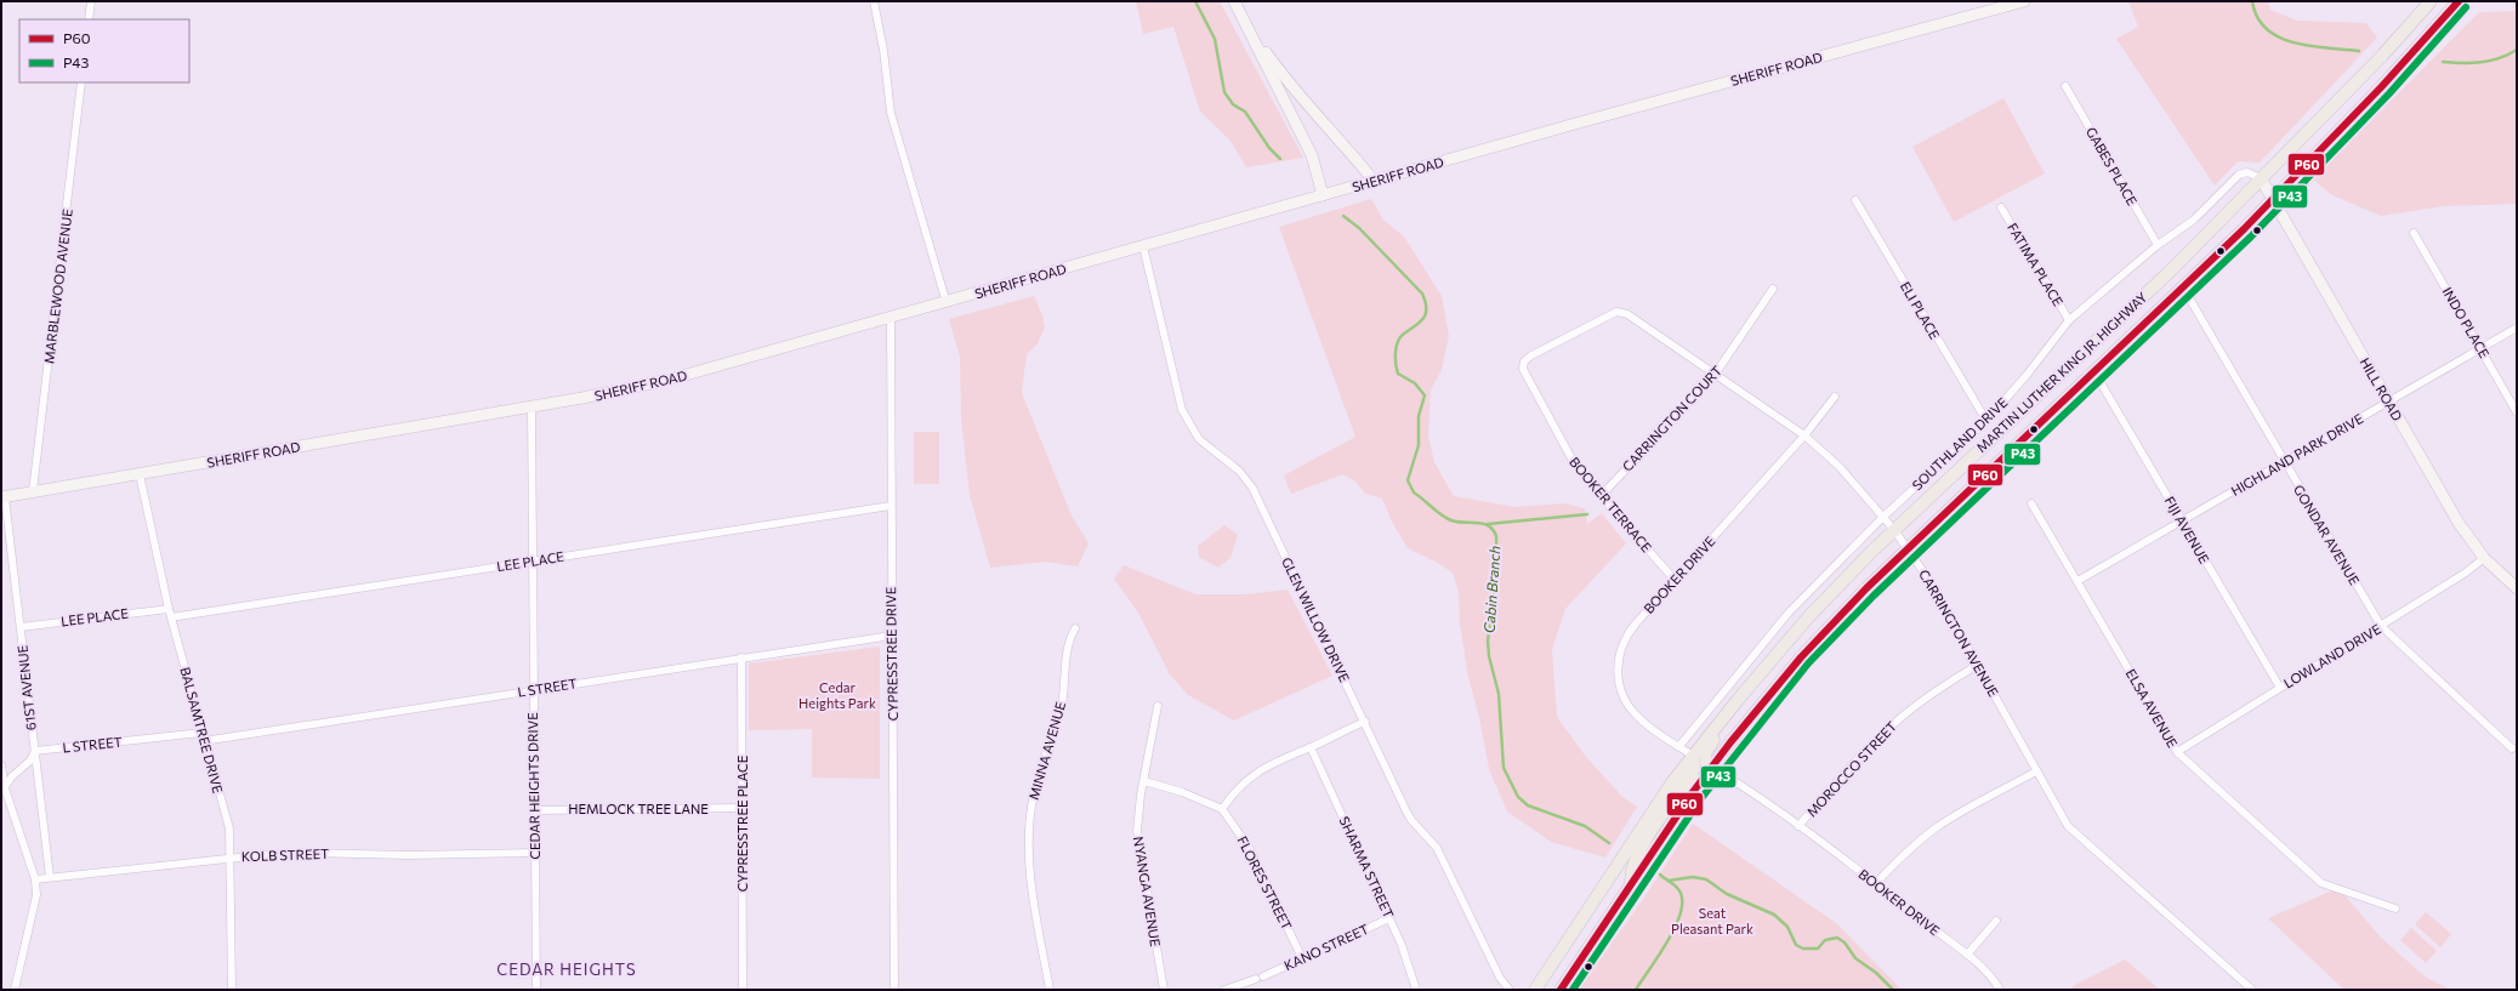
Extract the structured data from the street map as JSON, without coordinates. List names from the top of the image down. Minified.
{"streets":{"main road":["SHERIFF ROAD","MARTIN LUTHER KING JR. HIGHWAY","HILL ROAD"],"street":["GABES PLACE","FATIMA PLACE","MARBLEWOOD AVENUE","ELI PLACE","INDO PLACE","CARRINGTON COURT","SOUTHLAND DRIVE","HIGHLAND PARK DRIVE","BOOKER TERRACE","FIJI AVENUE","GONDAR AVENUE","LEE PLACE","BOOKER DRIVE","GLEN WILLOW DRIVE","CARRINGTON AVENUE","CYPRESSTREE DRIVE","LOWLAND DRIVE","61ST AVENUE","L STREET","ELSA AVENUE","BALSAMTREE DRIVE","MINNA AVENUE","MOROCCO STREET","CEDAR HEIGHTS DRIVE","HEMLOCK TREE LANE","CYPRESSTREE PLACE","KOLB STREET","SHARMA STREET","FLORES STREET","NYANGA AVENUE","KANO STREET"]},"crossings":[["SHERIFF ROAD","MARBLEWOOD AVENUE"],["SHERIFF ROAD","GLEN WILLOW DRIVE"],["SHERIFF ROAD","CYPRESSTREE DRIVE"],["SHERIFF ROAD","61ST AVENUE"],["SHERIFF ROAD","BALSAMTREE DRIVE"],["SHERIFF ROAD","CEDAR HEIGHTS DRIVE"],["GABES PLACE","SOUTHLAND DRIVE"],["FATIMA PLACE","SOUTHLAND DRIVE"],["ELI PLACE","SOUTHLAND DRIVE"],["INDO PLACE","HIGHLAND PARK DRIVE"],["MARTIN LUTHER KING JR. HIGHWAY","HILL ROAD"],["MARTIN LUTHER KING JR. HIGHWAY","SOUTHLAND DRIVE"],["MARTIN LUTHER KING JR. HIGHWAY","FIJI AVENUE"],["MARTIN LUTHER KING JR. HIGHWAY","GONDAR AVENUE"],["MARTIN LUTHER KING JR. HIGHWAY","BOOKER DRIVE"],["MARTIN LUTHER KING JR. HIGHWAY","CARRINGTON AVENUE"],["HILL ROAD","SOUTHLAND DRIVE"],["HILL ROAD","HIGHLAND PARK DRIVE"],["HILL ROAD","LOWLAND DRIVE"],["CARRINGTON COURT","BOOKER TERRACE"],["CARRINGTON COURT","CARRINGTON AVENUE"],["SOUTHLAND DRIVE","BOOKER DRIVE"],["SOUTHLAND DRIVE","CARRINGTON AVENUE"],["HIGHLAND PARK DRIVE","FIJI AVENUE"],["HIGHLAND PARK DRIVE","GONDAR AVENUE"],["HIGHLAND PARK DRIVE","ELSA AVENUE"],["BOOKER TERRACE","BOOKER DRIVE"],["BOOKER TERRACE","CARRINGTON AVENUE"],["FIJI AVENUE","LOWLAND DRIVE"],["GONDAR AVENUE","LOWLAND DRIVE"],["LEE PLACE","CYPRESSTREE DRIVE"],["LEE PLACE","61ST AVENUE"],["LEE PLACE","BALSAMTREE DRIVE"],["LEE PLACE","CEDAR HEIGHTS DRIVE"],["BOOKER DRIVE","CARRINGTON AVENUE"],["BOOKER DRIVE","MOROCCO STREET"],["CARRINGTON AVENUE","MOROCCO STREET"],["CYPRESSTREE DRIVE","L STREET"],["LOWLAND DRIVE","ELSA AVENUE"],["61ST AVENUE","L STREET"],["61ST AVENUE","KOLB STREET"],["L STREET","BALSAMTREE DRIVE"],["L STREET","CEDAR HEIGHTS DRIVE"],["L STREET","CYPRESSTREE PLACE"],["BALSAMTREE DRIVE","KOLB STREET"],["CEDAR HEIGHTS DRIVE","HEMLOCK TREE LANE"],["CEDAR HEIGHTS DRIVE","KOLB STREET"],["HEMLOCK TREE LANE","CYPRESSTREE PLACE"],["SHARMA STREET","KANO STREET"],["FLORES STREET","KANO STREET"]],"districts":["CEDAR HEIGHTS"],"water":["Cabin Branch"],"parks":["Cedar Heights Park","Seat Pleasant Park"],"lines":["transit line P60","transit line P43"],"legend":["P60","P43"]}
